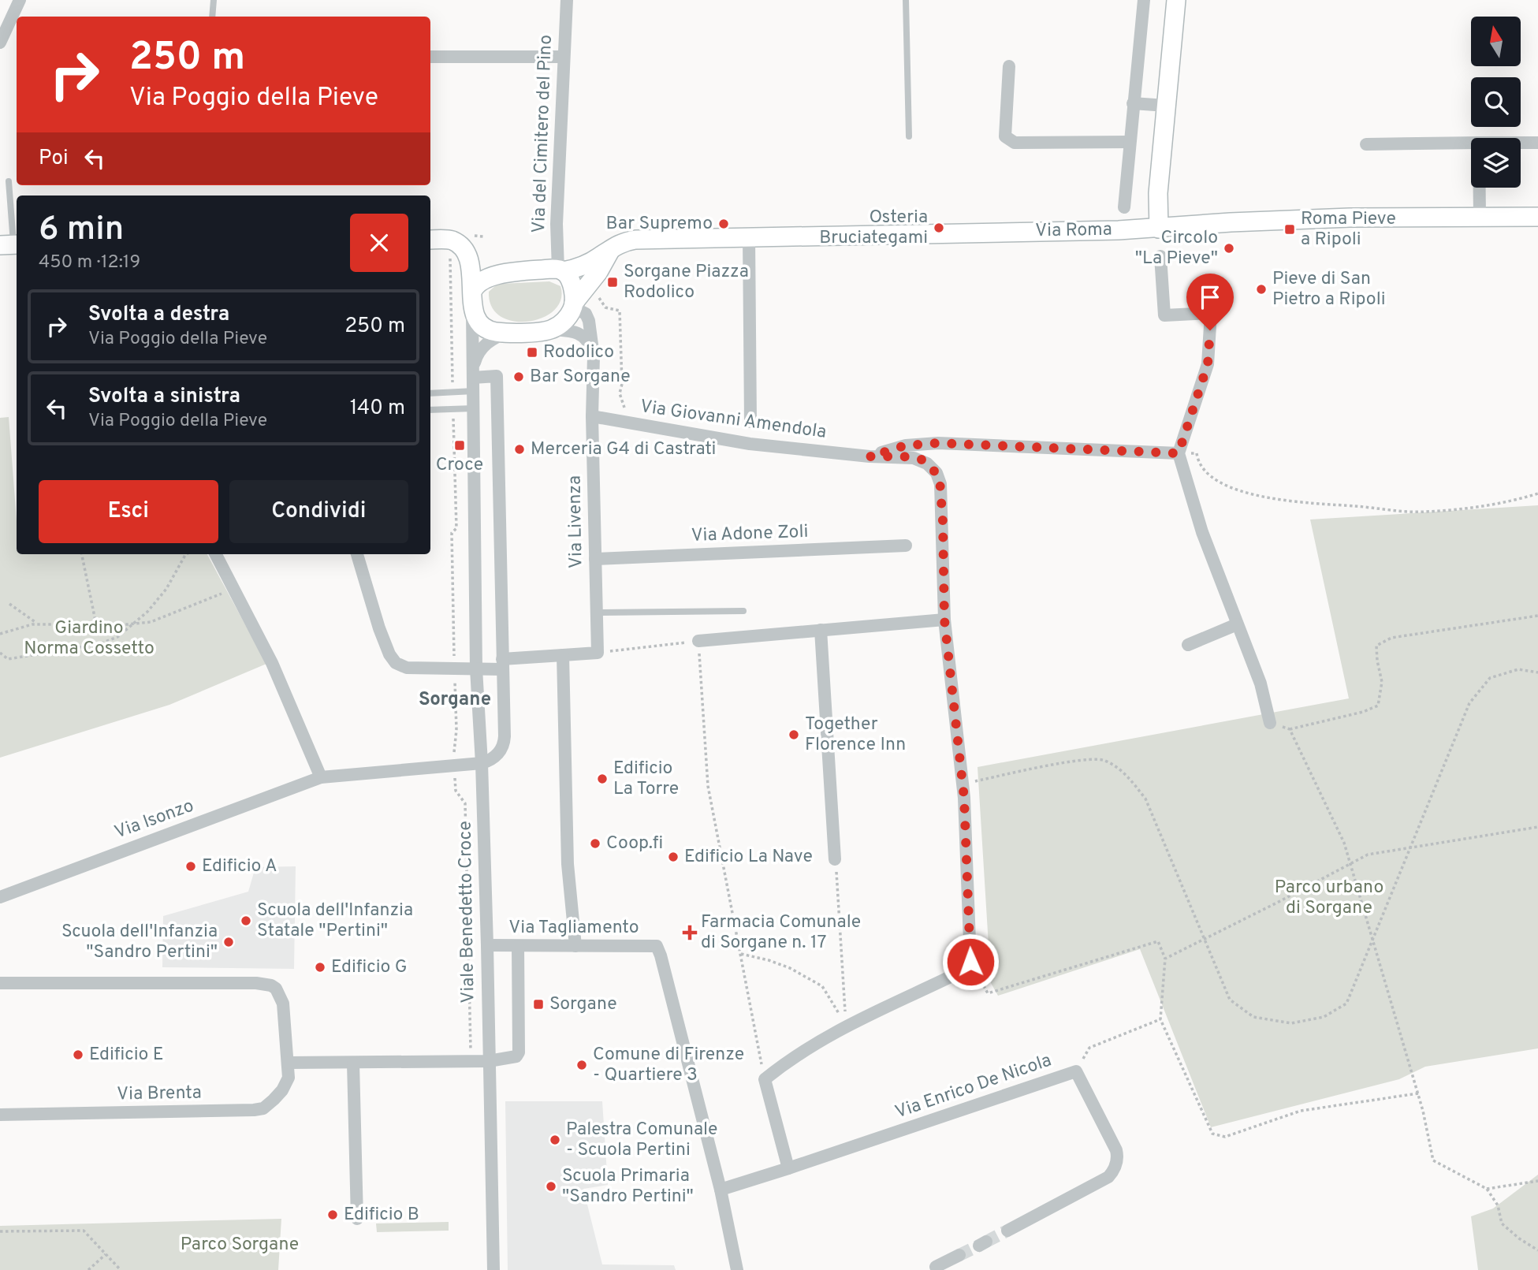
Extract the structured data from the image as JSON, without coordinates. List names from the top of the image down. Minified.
{"streets":{"street":["Via del Cimitero del Pino","Via Roma","Via Giovanni Amendola","Via Livenza","Via Adone Zoli","Via Isonzo","Viale Benedetto Croce","Via Tagliamento","Via Enrico De Nicola","Via Brenta"]},"crossings":[["Via del Cimitero del Pino","Via Roma"],["Via del Cimitero del Pino","Via Livenza"],["Via del Cimitero del Pino","Viale Benedetto Croce"],["Via Roma","Via Livenza"],["Via Roma","Viale Benedetto Croce"],["Via Giovanni Amendola","Via Livenza"],["Via Livenza","Via Adone Zoli"],["Via Livenza","Viale Benedetto Croce"],["Via Isonzo","Viale Benedetto Croce"],["Viale Benedetto Croce","Via Tagliamento"],["Via Tagliamento","Via Enrico De Nicola"]],"districts":["Sorgane"],"parks":["Giardino Norma Cossetto","Parco urbano di Sorgane","Parco Sorgane"],"places":{"other":["Bar Supremo","Osteria Bruciategami","Circolo \"La Pieve\"","Pieve di San Pietro a Ripoli","Bar Sorgane","Merceria G4 di Castrati","Together Florence Inn","Edificio La Torre","Coop.fi","Edificio La Nave","Edificio A","Scuola dell'Infanzia Statale \"Pertini\"","Scuola dell'Infanzia \"Sandro Pertini\"","Edificio G","Edificio E","Comune di Firenze - Quartiere 3","Palestra Comunale - Scuola Pertini","Scuola Primaria \"Sandro Pertini\"","Edificio B"],"transit":["Roma Pieve a Ripoli","Sorgane Piazza Rodolico","Rodolico","Croce","Sorgane"],"health":["Farmacia Comunale di Sorgane n. 17"]},"north":"top","page":{"turn":["250 m","Via Poggio della Pieve"],"then":"Poi","heading":["6 min","450 m · 12:19"],"list":[{"name":"Svolta a destra","note":"Via Poggio della Pieve","value":"250 m"},{"name":"Svolta a sinistra","note":"Via Poggio della Pieve","value":"140 m"}],"buttons":["Esci","Condividi"]}}
